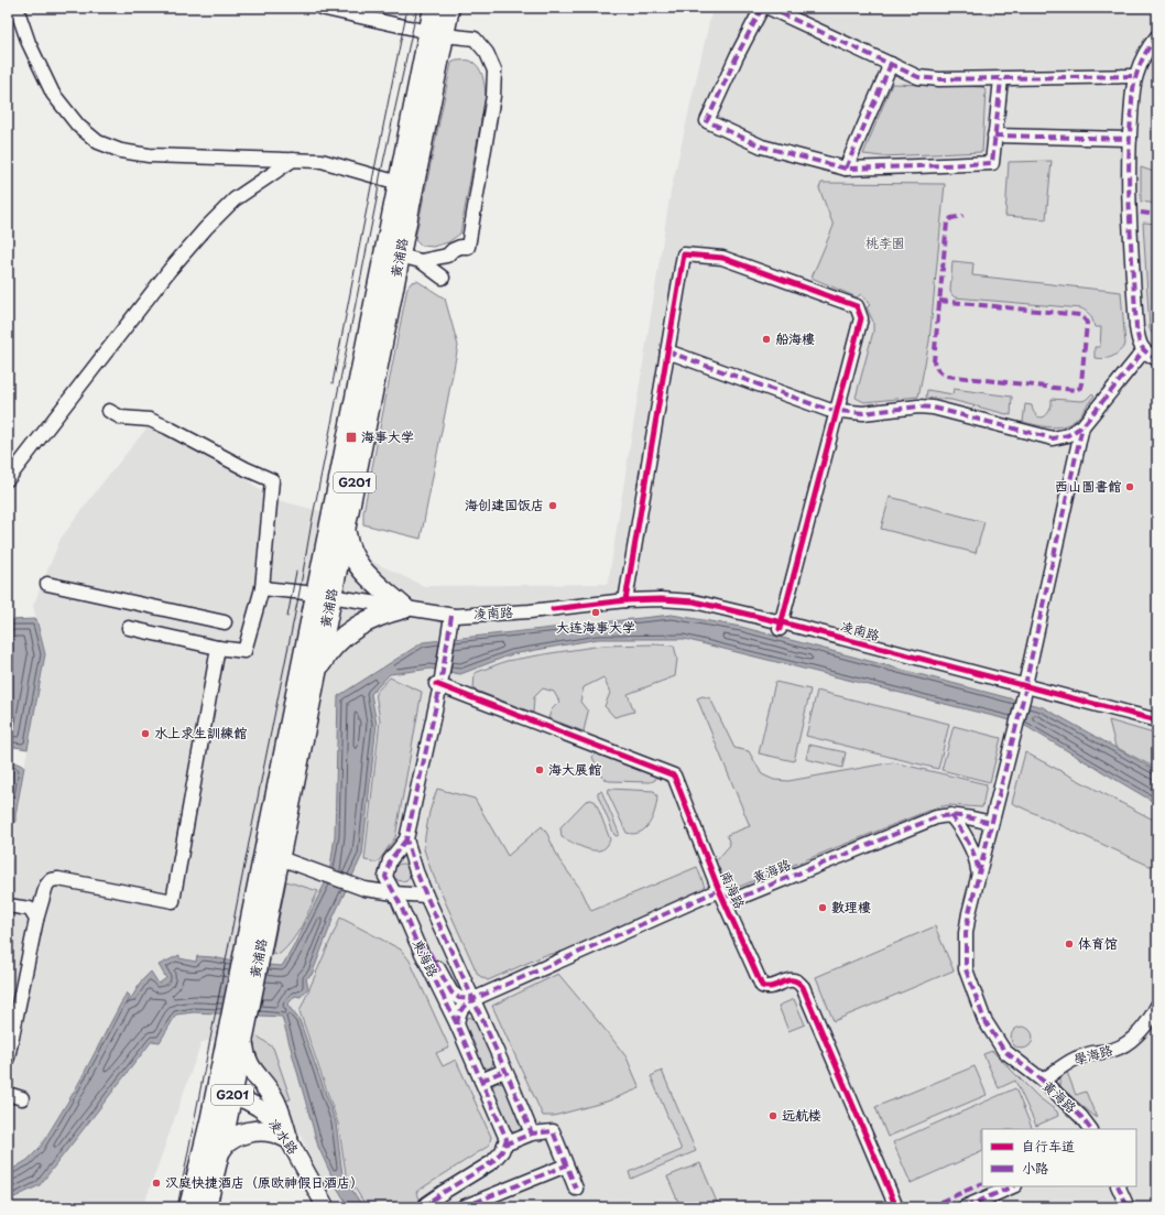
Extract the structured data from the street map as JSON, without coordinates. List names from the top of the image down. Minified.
{"streets":{"highway":["黄浦路","G201"],"main road":["凌水路"],"street":["凌南路","黃海路","南海路","東海路","學海路"]},"crossings":[["黄浦路","凌南路"],["黄浦路","凌水路"],["凌南路","黃海路"],["黃海路","南海路"],["黃海路","學海路"]],"parks":["桃李園"],"places":{"other":["船海樓","西山圖書館","海创建国饭店","大连海事大学","水上求生訓練館","海大展館","數理樓","体育馆","远航楼","汉庭快捷酒店（原欧神假日酒店）"],"transit":["海事大学"]},"legend":["自行车道","小路"]}
